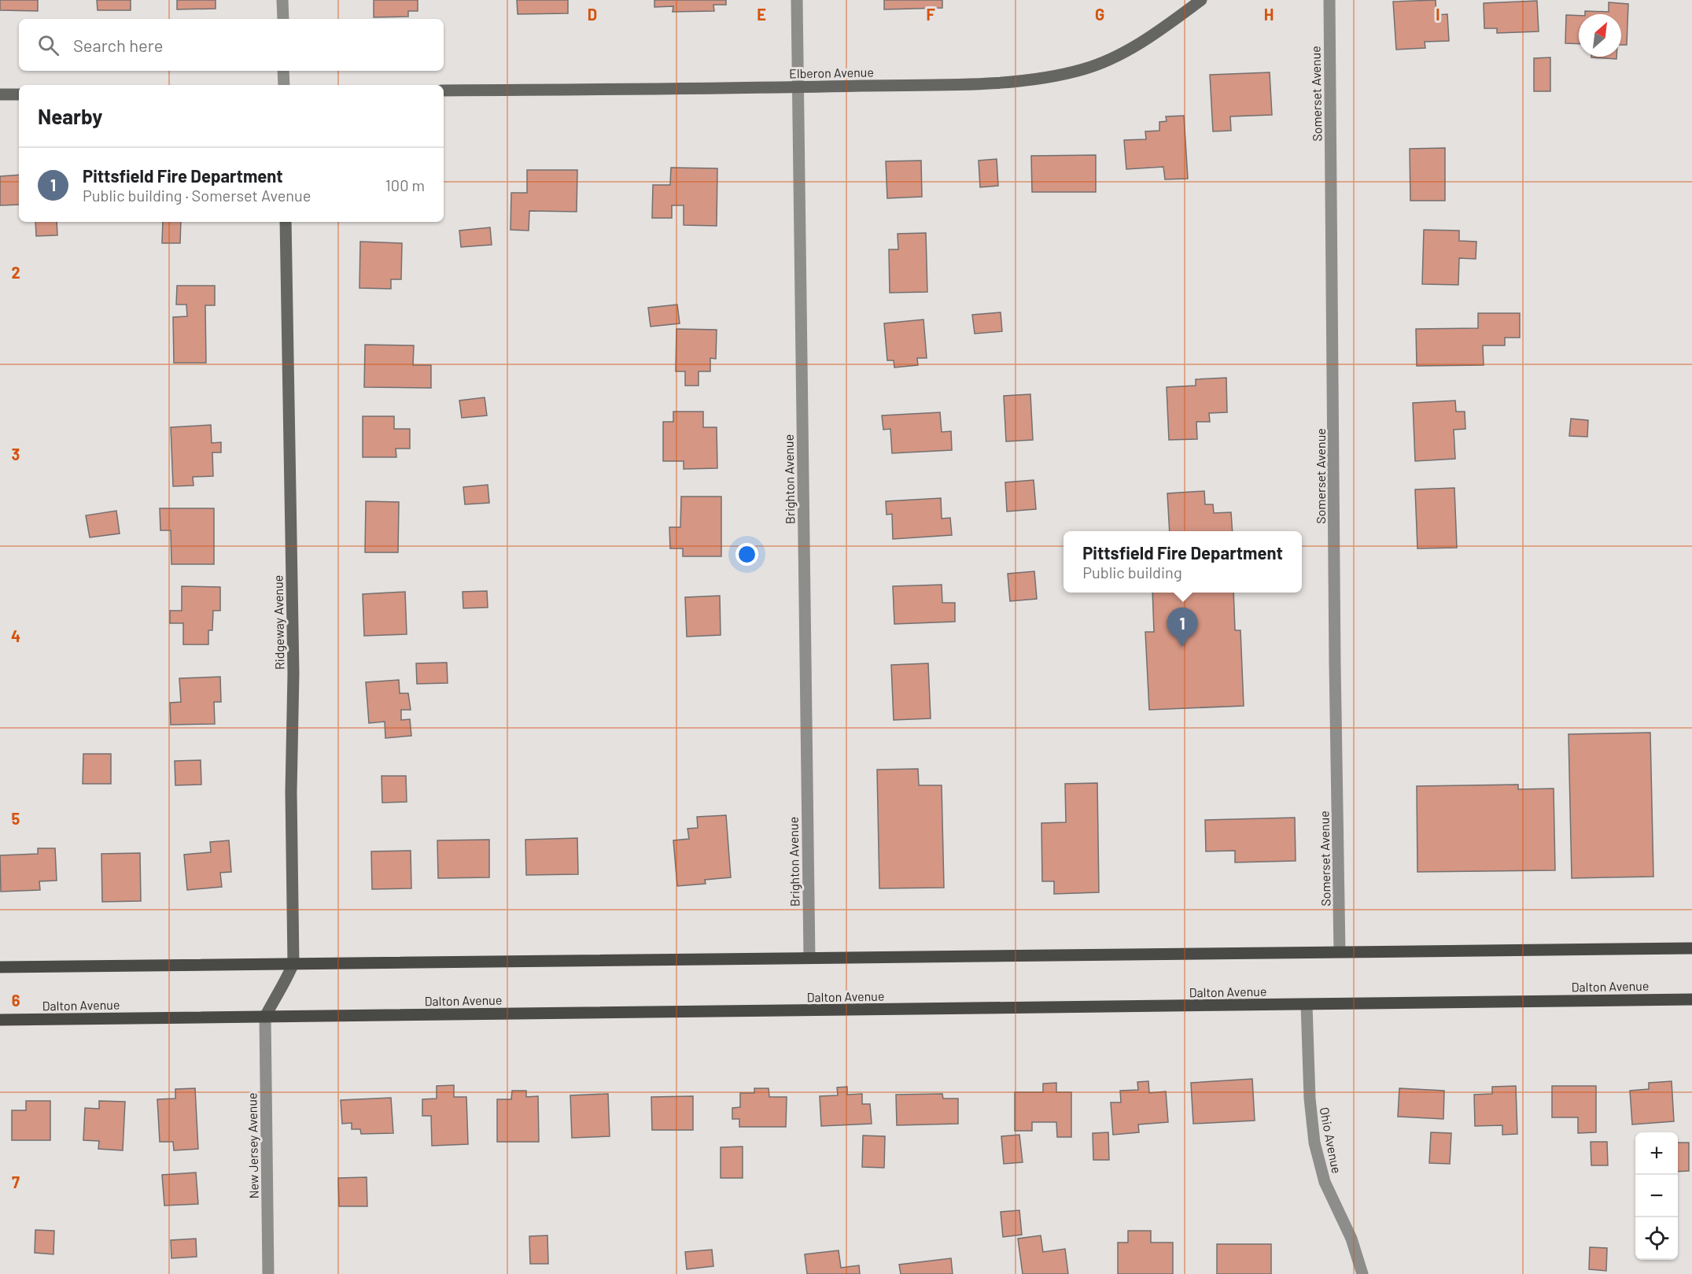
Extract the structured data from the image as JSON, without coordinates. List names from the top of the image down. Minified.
{"streets":{"main road":["Dalton Avenue"],"street":["Elberon Avenue","Somerset Avenue","Brighton Avenue","Ridgeway Avenue","Ohio Avenue","New Jersey Avenue"]},"crossings":[["Elberon Avenue","Brighton Avenue"],["Ridgeway Avenue","Dalton Avenue"],["Ridgeway Avenue","New Jersey Avenue"],["Dalton Avenue","Ohio Avenue"],["Dalton Avenue","New Jersey Avenue"]],"north":"top right","page":{"search":"Search here","heading":"Nearby","list":[{"mark":"1","name":"Pittsfield Fire Department","note":"Public building · Somerset Avenue","value":"100 m"}],"popup":["Pittsfield Fire Department","Public building"],"pins":"1","map_buttons":["+","−"]},"grid":{"columns":["D","E","F","G","H","I"],"rows":["2","3","4","5","6","7"]}}
